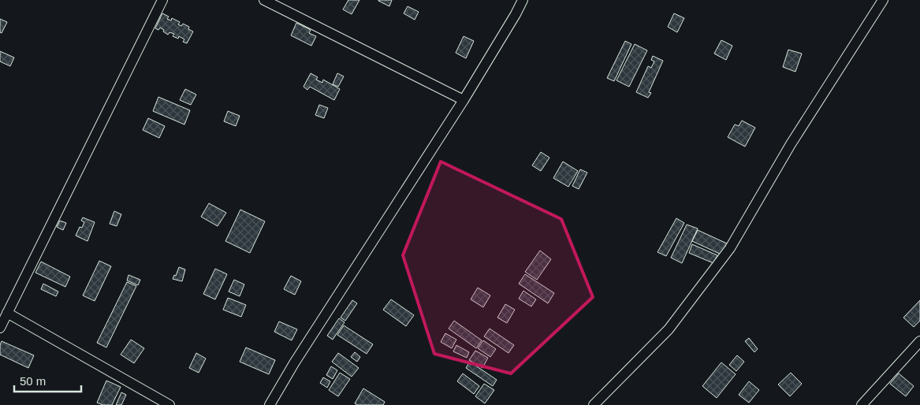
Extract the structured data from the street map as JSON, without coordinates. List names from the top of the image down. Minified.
{"scale_bar":"50 m"}
